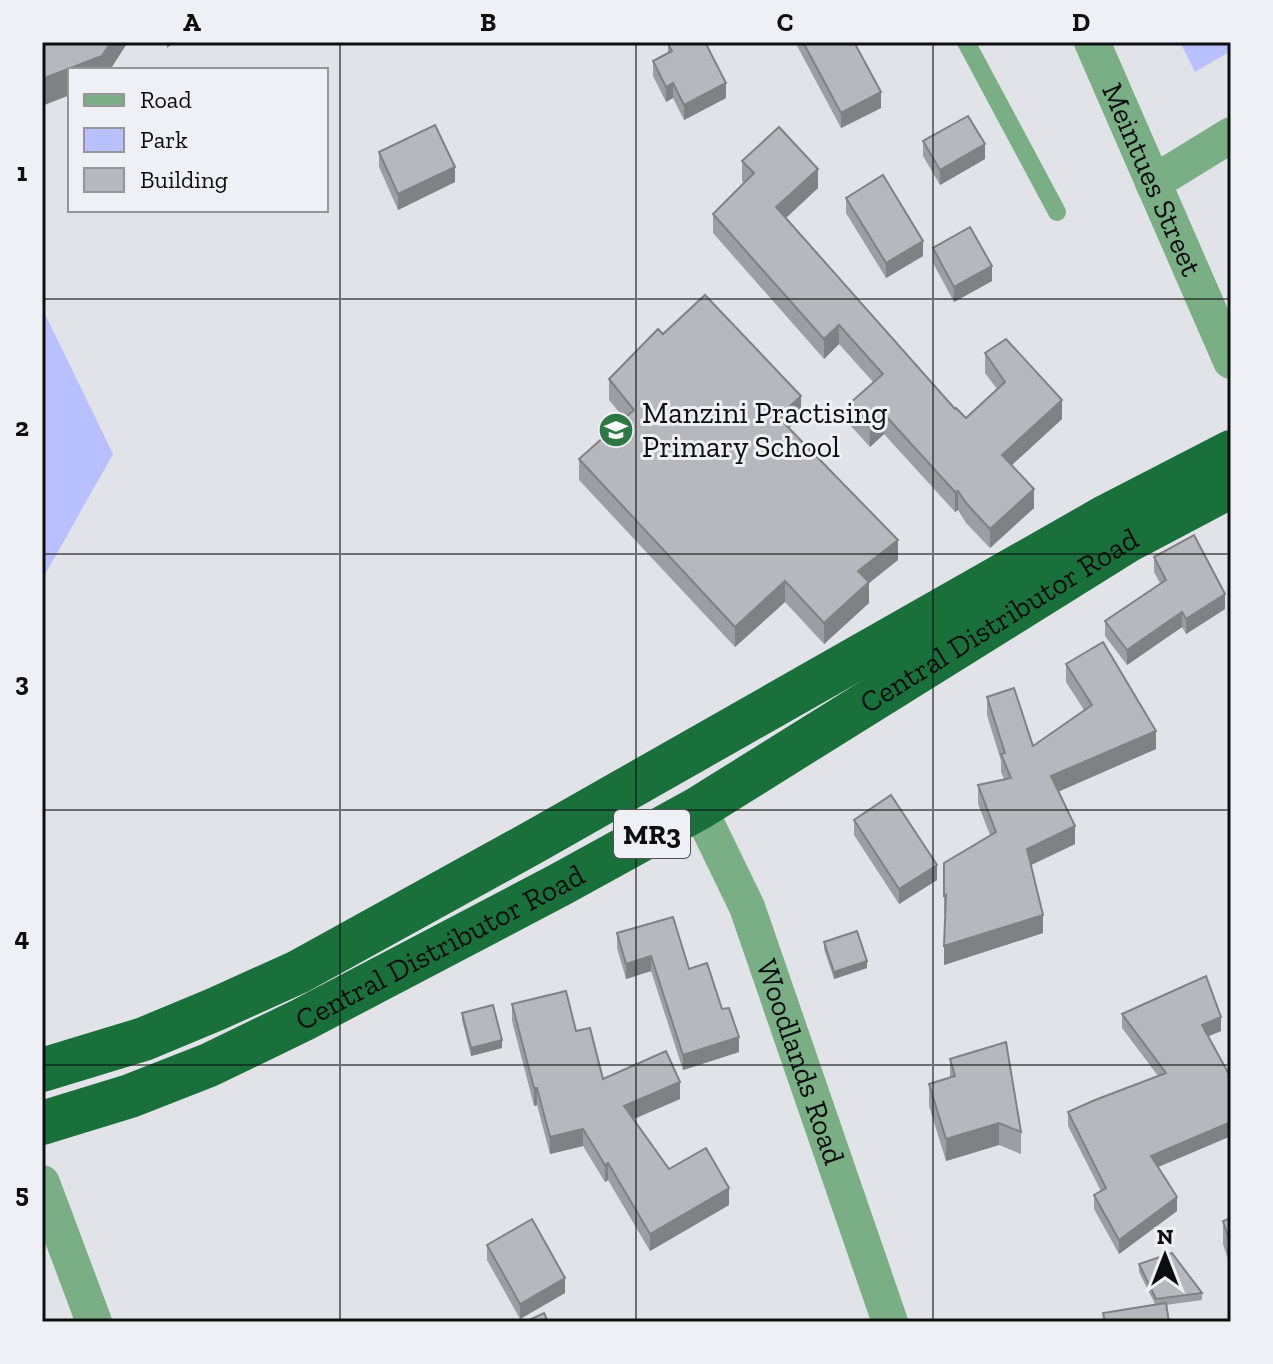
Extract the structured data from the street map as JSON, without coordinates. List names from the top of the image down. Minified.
{"streets":{"highway":["Central Distributor Road","MR3"],"street":["Meintues Street","Woodlands Road"]},"crossings":[["Central Distributor Road","Woodlands Road"]],"places":{"school or university":["Manzini Practising Primary School"]},"legend":["Road","Park","Building"],"north":"top","grid":{"columns":["A","B","C","D"],"rows":["1","2","3","4","5"]}}
